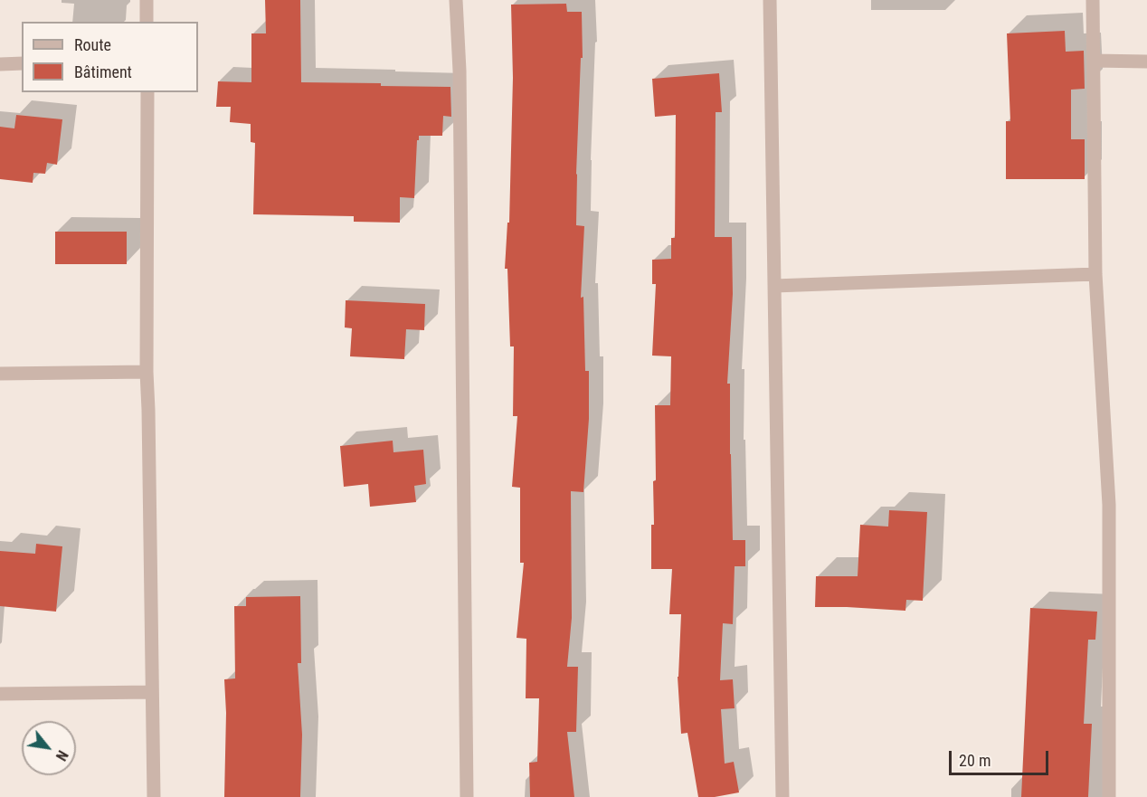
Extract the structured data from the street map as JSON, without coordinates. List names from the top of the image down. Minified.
{"legend":["Route","Bâtiment"],"scale_bar":"20 m","north":"bottom right"}
